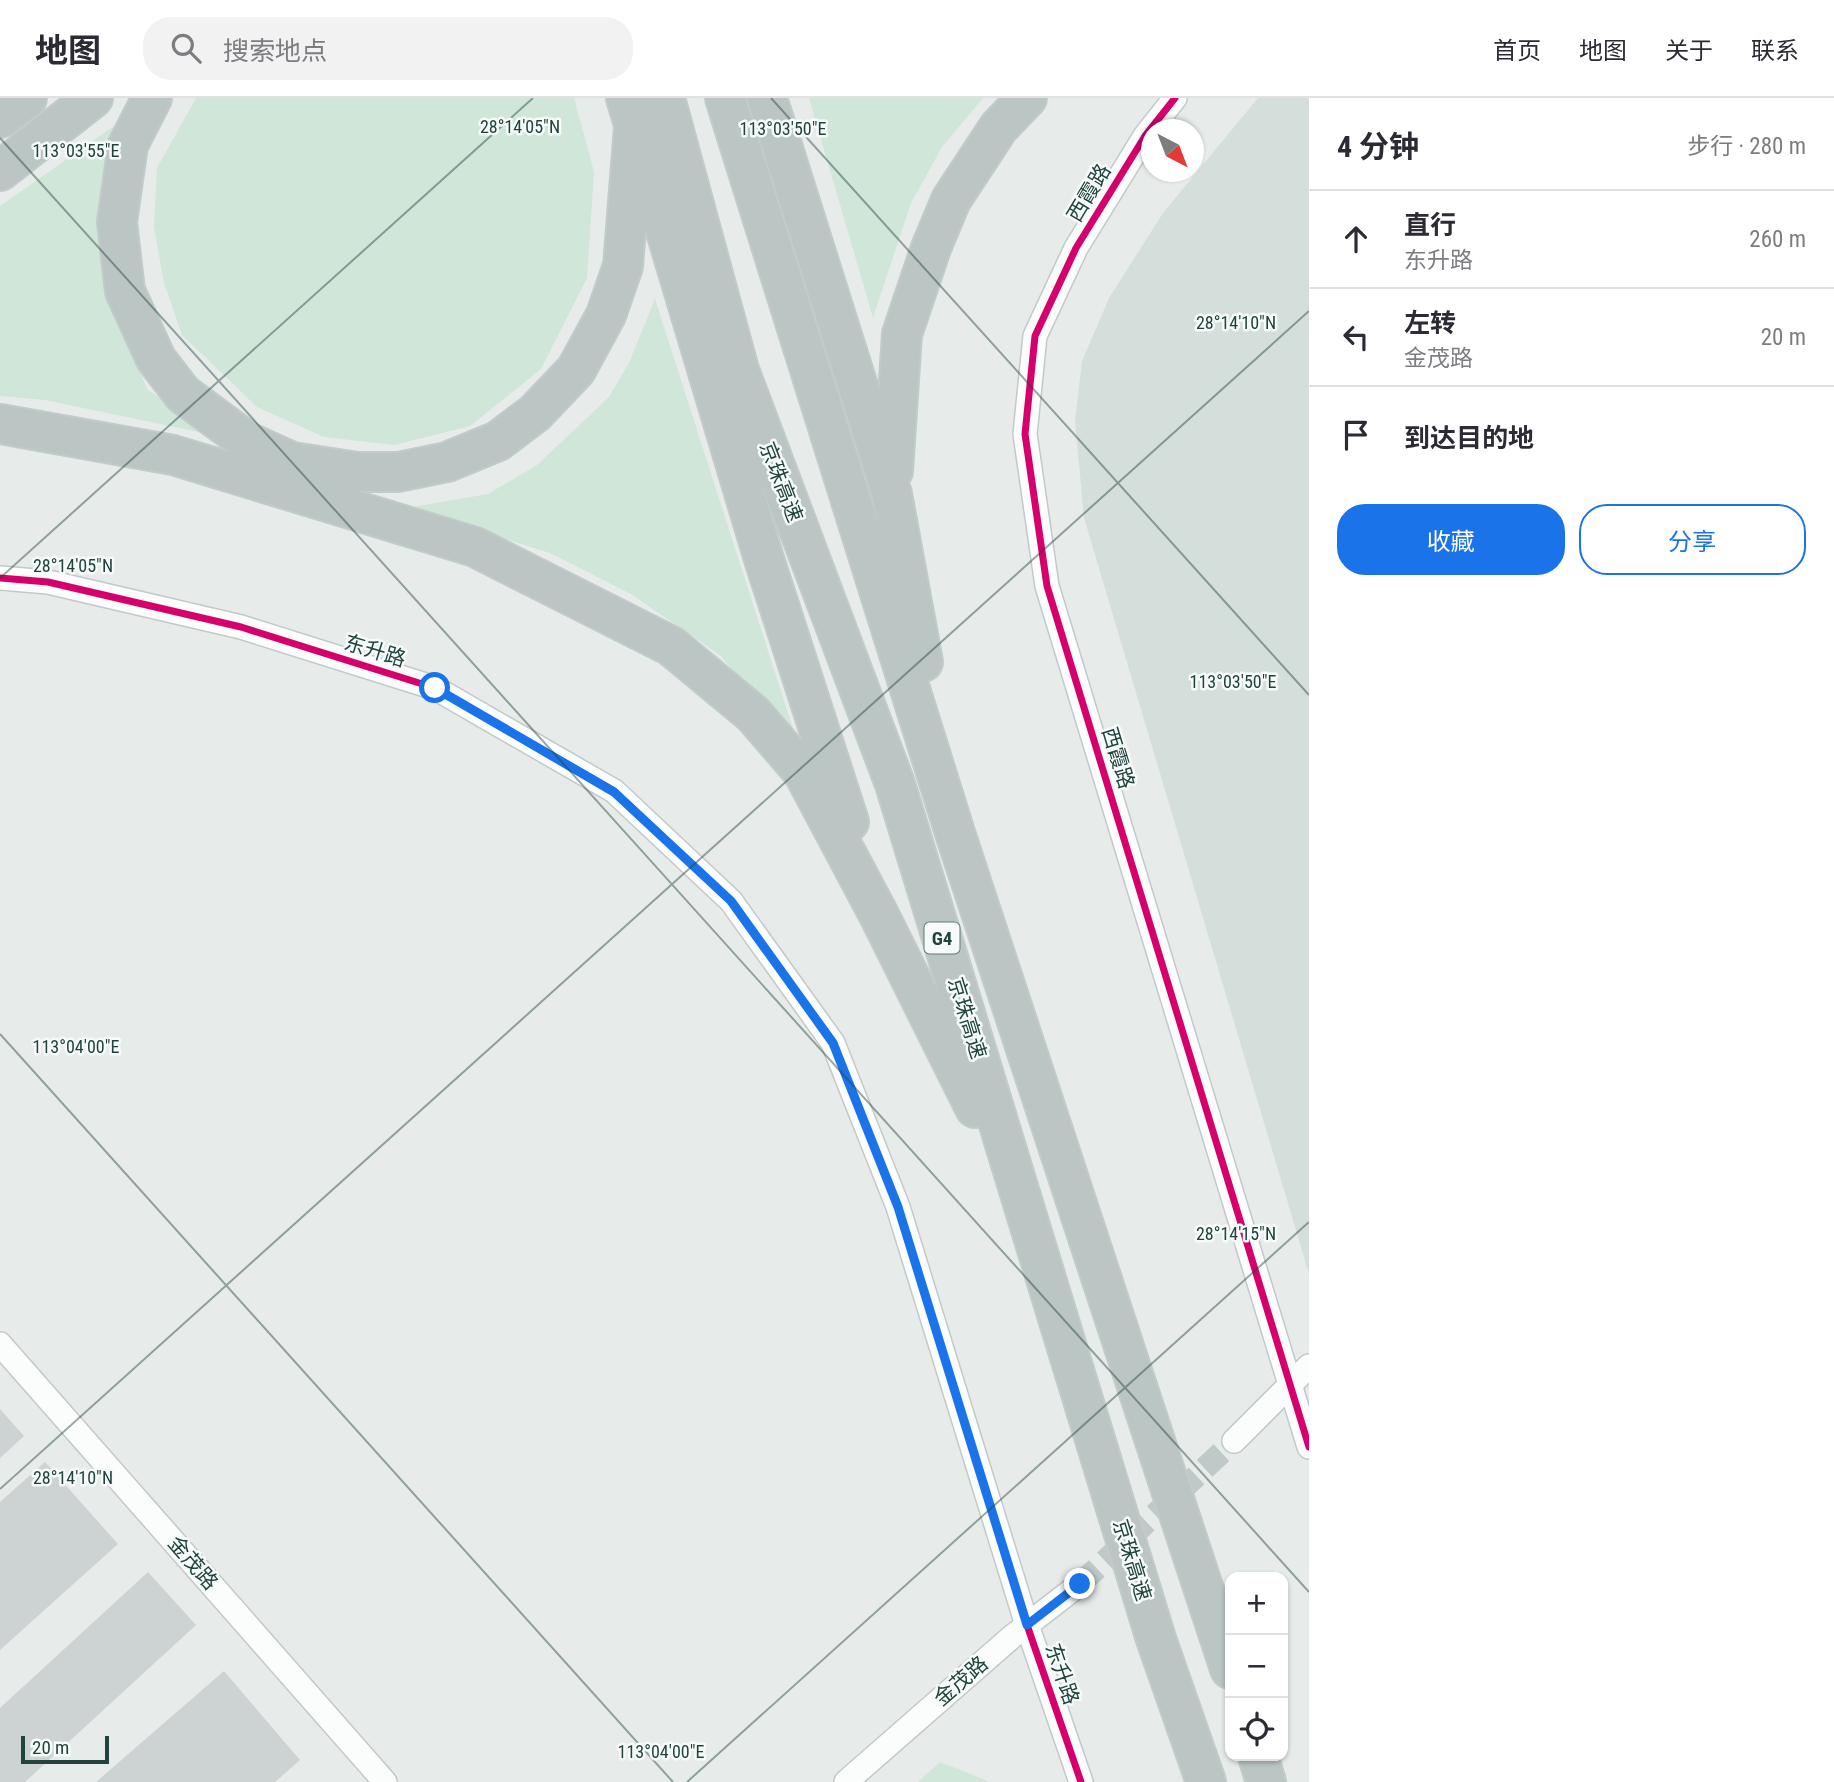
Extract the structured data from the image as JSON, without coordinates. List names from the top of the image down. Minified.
{"streets":{"highway":["京珠高速","G4"],"street":["西霞路","东升路","金茂路"]},"crossings":[["东升路","金茂路"]],"scale_bar":"20 m","north":"bottom right","page":{"header":"地图","search":"搜索地点","nav":["首页","地图","关于","联系"],"heading":["4 分钟","步行 · 280 m"],"list":[["直行","东升路","260 m"],["左转","金茂路","20 m"],"到达目的地"],"buttons":["收藏","分享"],"map_buttons":["+","−"],"scale":"20 m"},"coordinates":["28°14'05\"N","113°03'50\"E","113°03'55\"E","28°14'10\"N","113°04'00\"E","28°14'15\"N"]}
